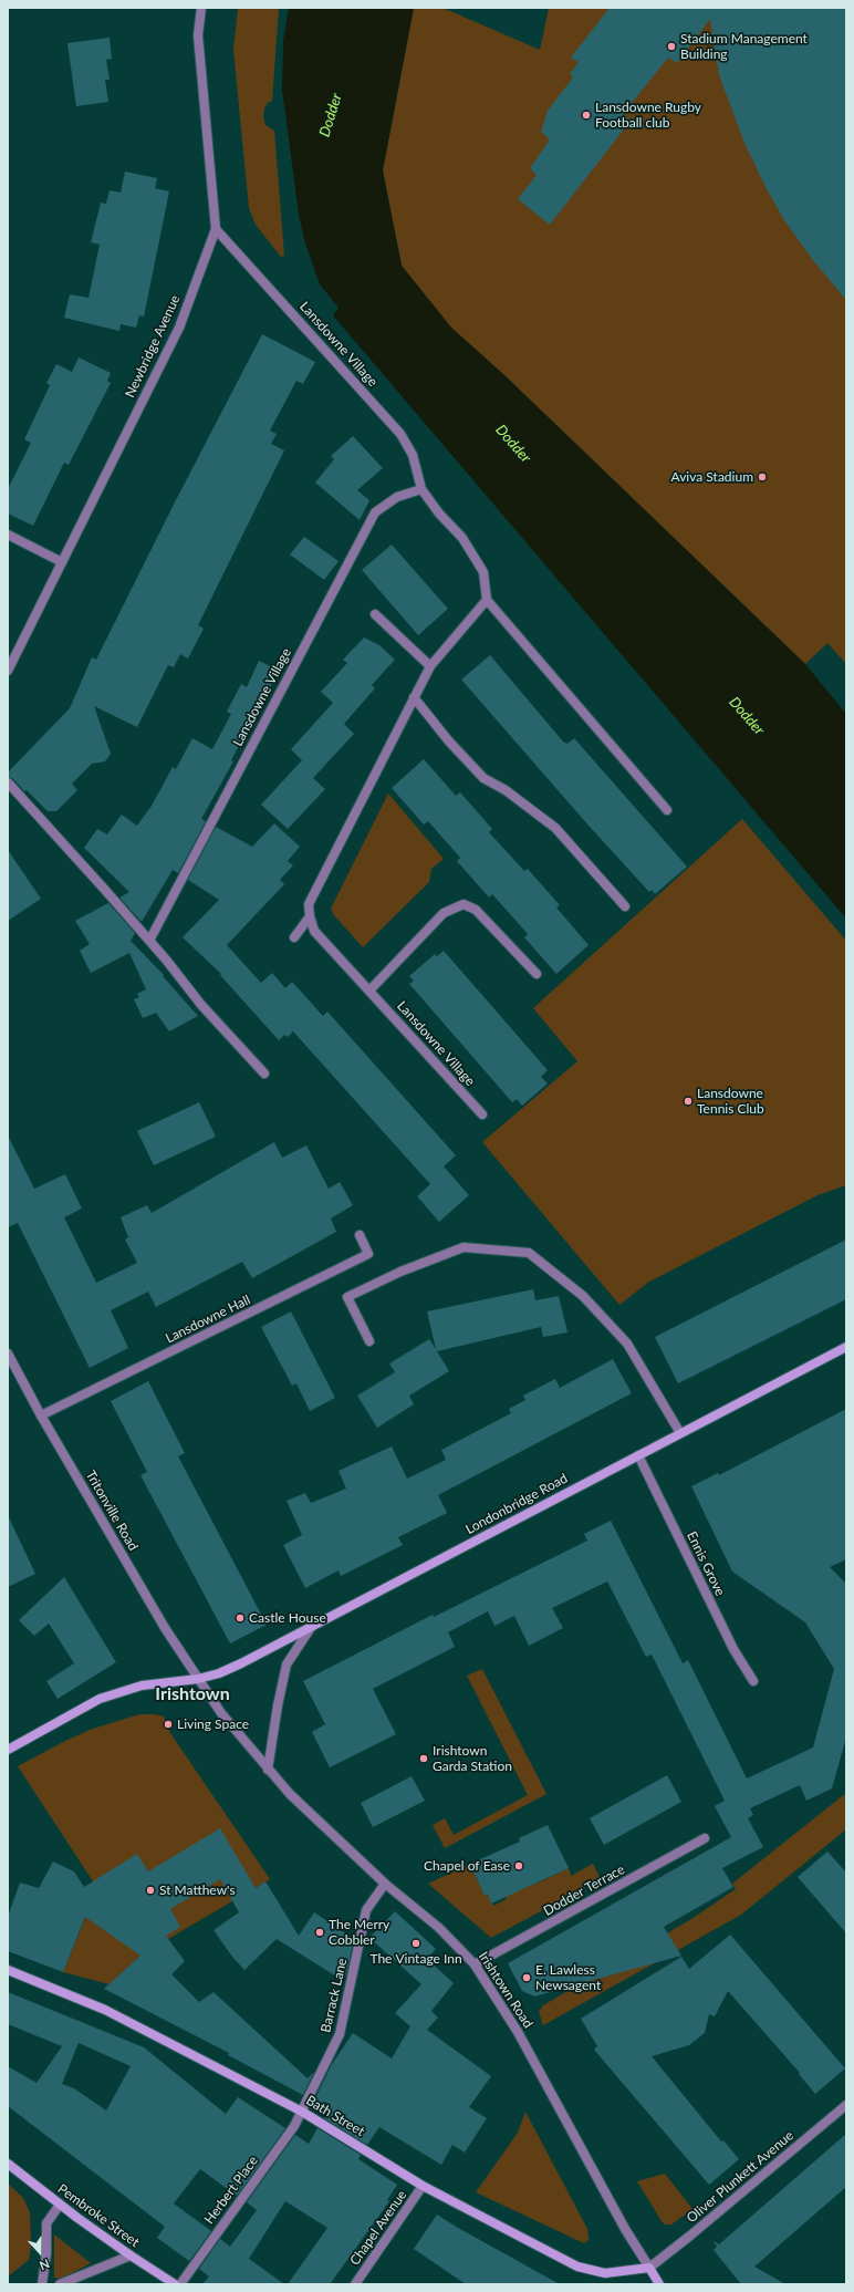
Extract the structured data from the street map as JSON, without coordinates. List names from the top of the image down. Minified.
{"streets":{"main road":["Londonbridge Road","Irishtown Road","Bath Street","Pembroke Street"],"street":["Lansdowne Village","Newbridge Avenue","Lansdowne Hall","Tritonville Road","Ennis Grove","Dodder Terrace","Barrack Lane","Oliver Plunkett Avenue","Herbert Place","Chapel Avenue"]},"crossings":[["Lansdowne Village","Newbridge Avenue"],["Lansdowne Hall","Tritonville Road"],["Londonbridge Road","Tritonville Road"],["Londonbridge Road","Ennis Grove"],["Londonbridge Road","Irishtown Road"],["Tritonville Road","Irishtown Road"],["Dodder Terrace","Irishtown Road"],["Irishtown Road","Barrack Lane"],["Irishtown Road","Bath Street"],["Irishtown Road","Oliver Plunkett Avenue"],["Barrack Lane","Bath Street"],["Barrack Lane","Herbert Place"],["Bath Street","Oliver Plunkett Avenue"],["Bath Street","Herbert Place"],["Bath Street","Chapel Avenue"]],"districts":["Irishtown"],"water":["Dodder"],"places":["Stadium Management Building","Lansdowne Rugby Football club","Aviva Stadium","Lansdowne Tennis Club","Castle House","Living Space","Irishtown Garda Station","Chapel of Ease","St Matthew's","The Merry Cobbler","The Vintage Inn","E. Lawless Newsagent"],"north":"bottom"}
